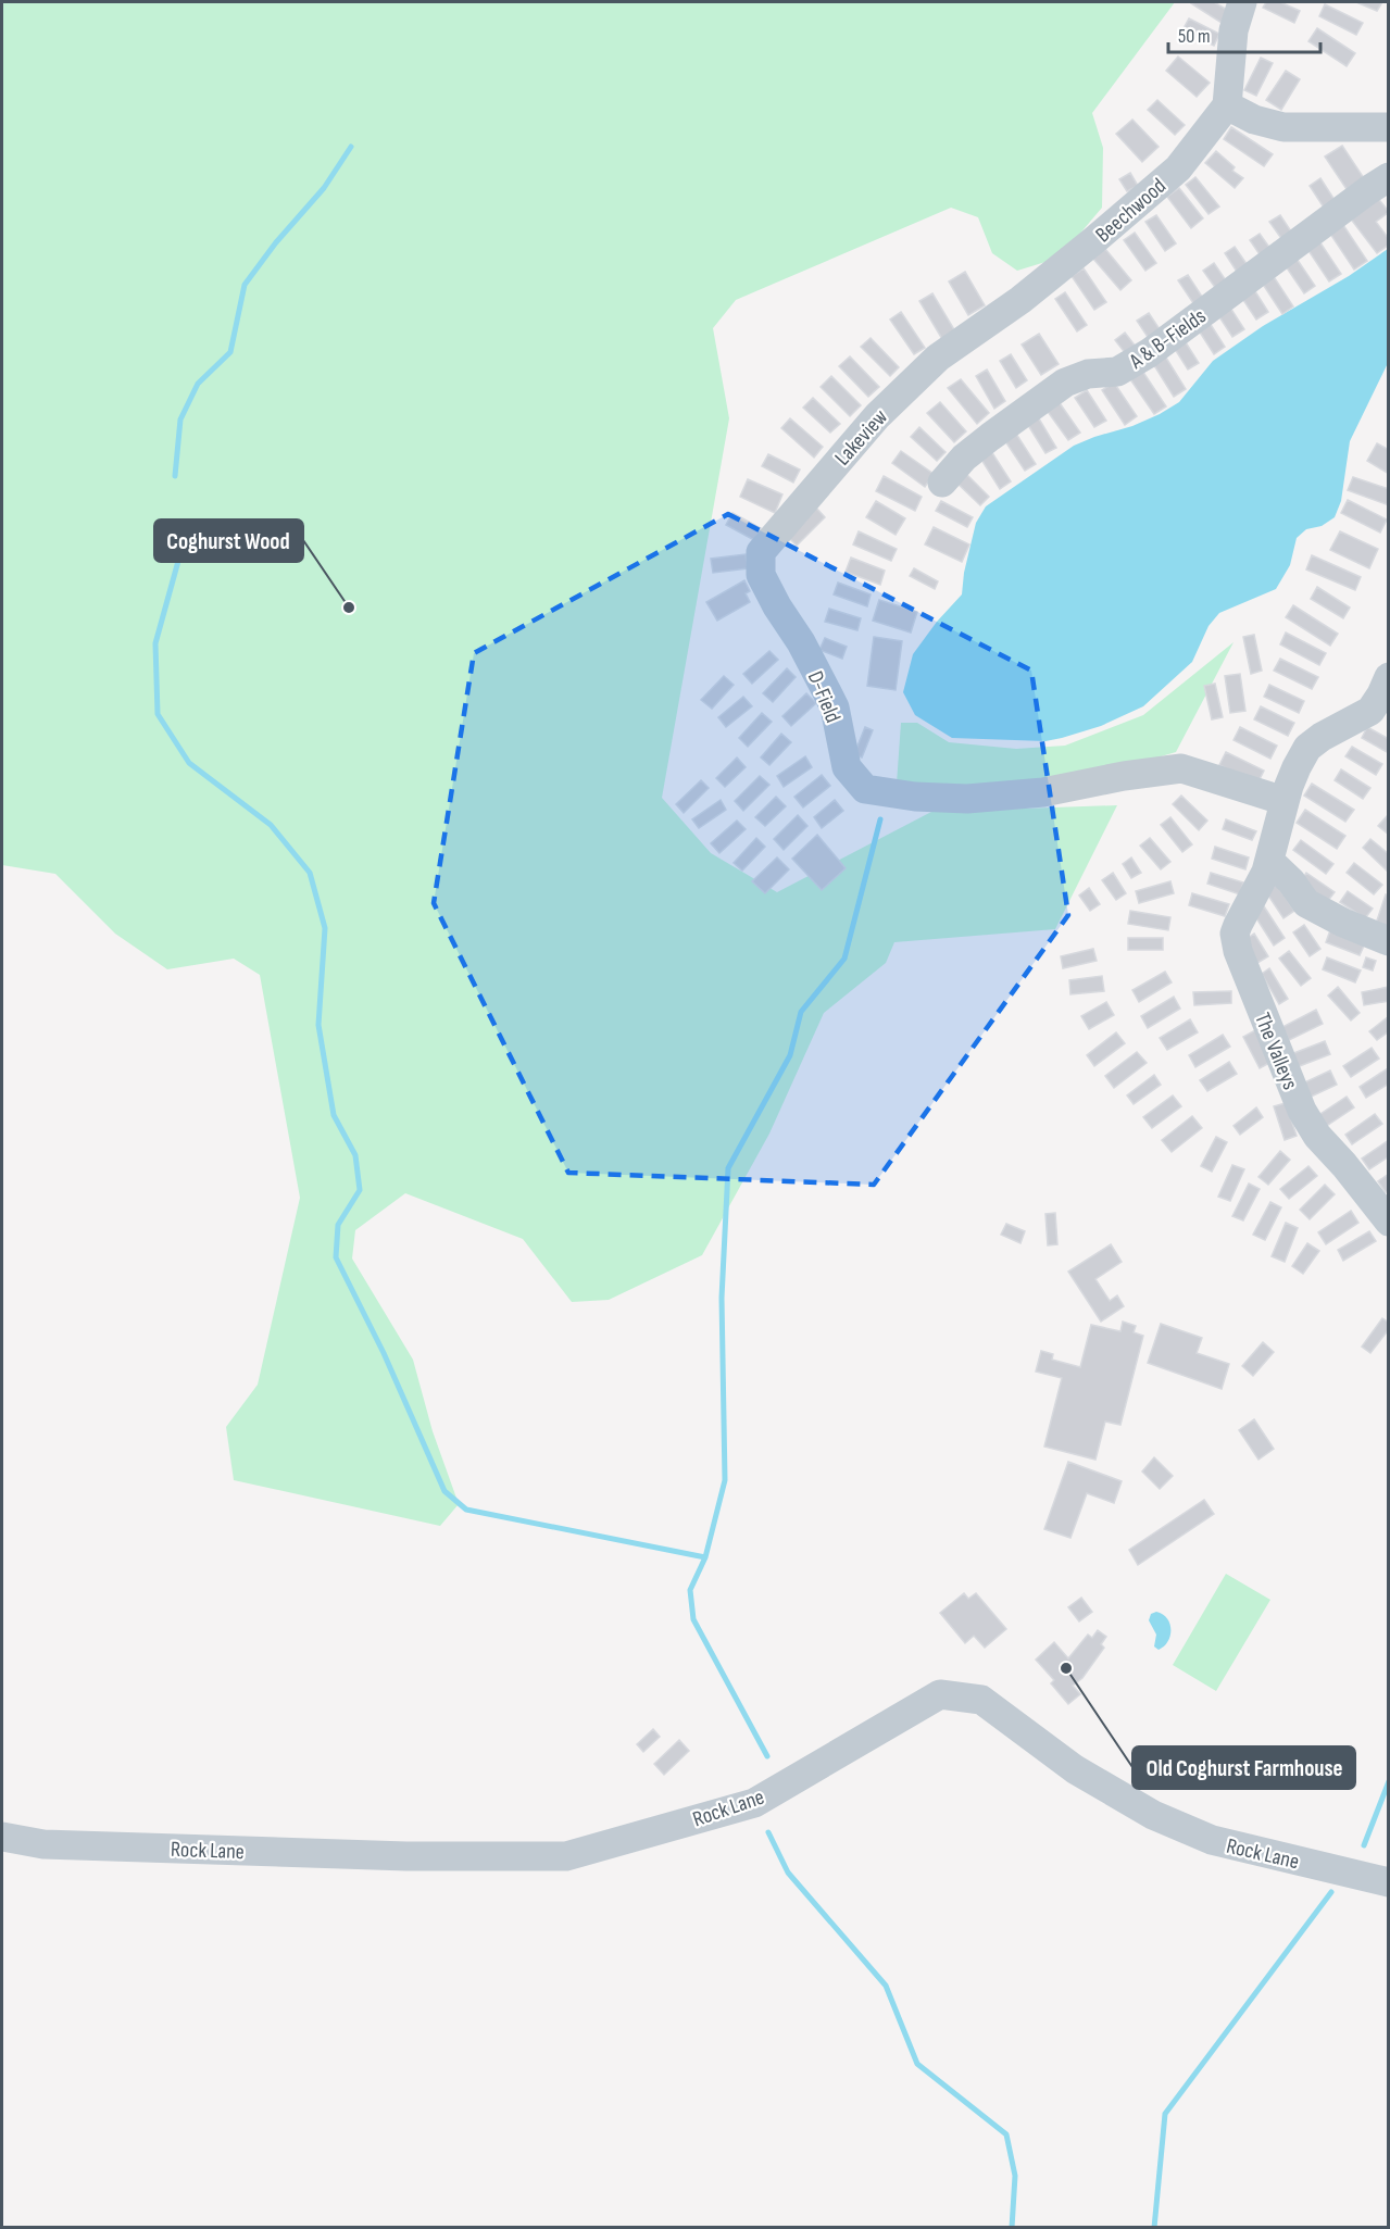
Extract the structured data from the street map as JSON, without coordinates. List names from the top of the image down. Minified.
{"streets":{"street":["Beechwood","A & B-Fields","Lakeview","D-Field","The Valleys","Rock Lane"]},"crossings":[["Beechwood","Lakeview"],["Lakeview","D-Field"],["D-Field","The Valleys"]],"places":["Coghurst Wood","Old Coghurst Farmhouse"],"scale_bar":"50 m"}
